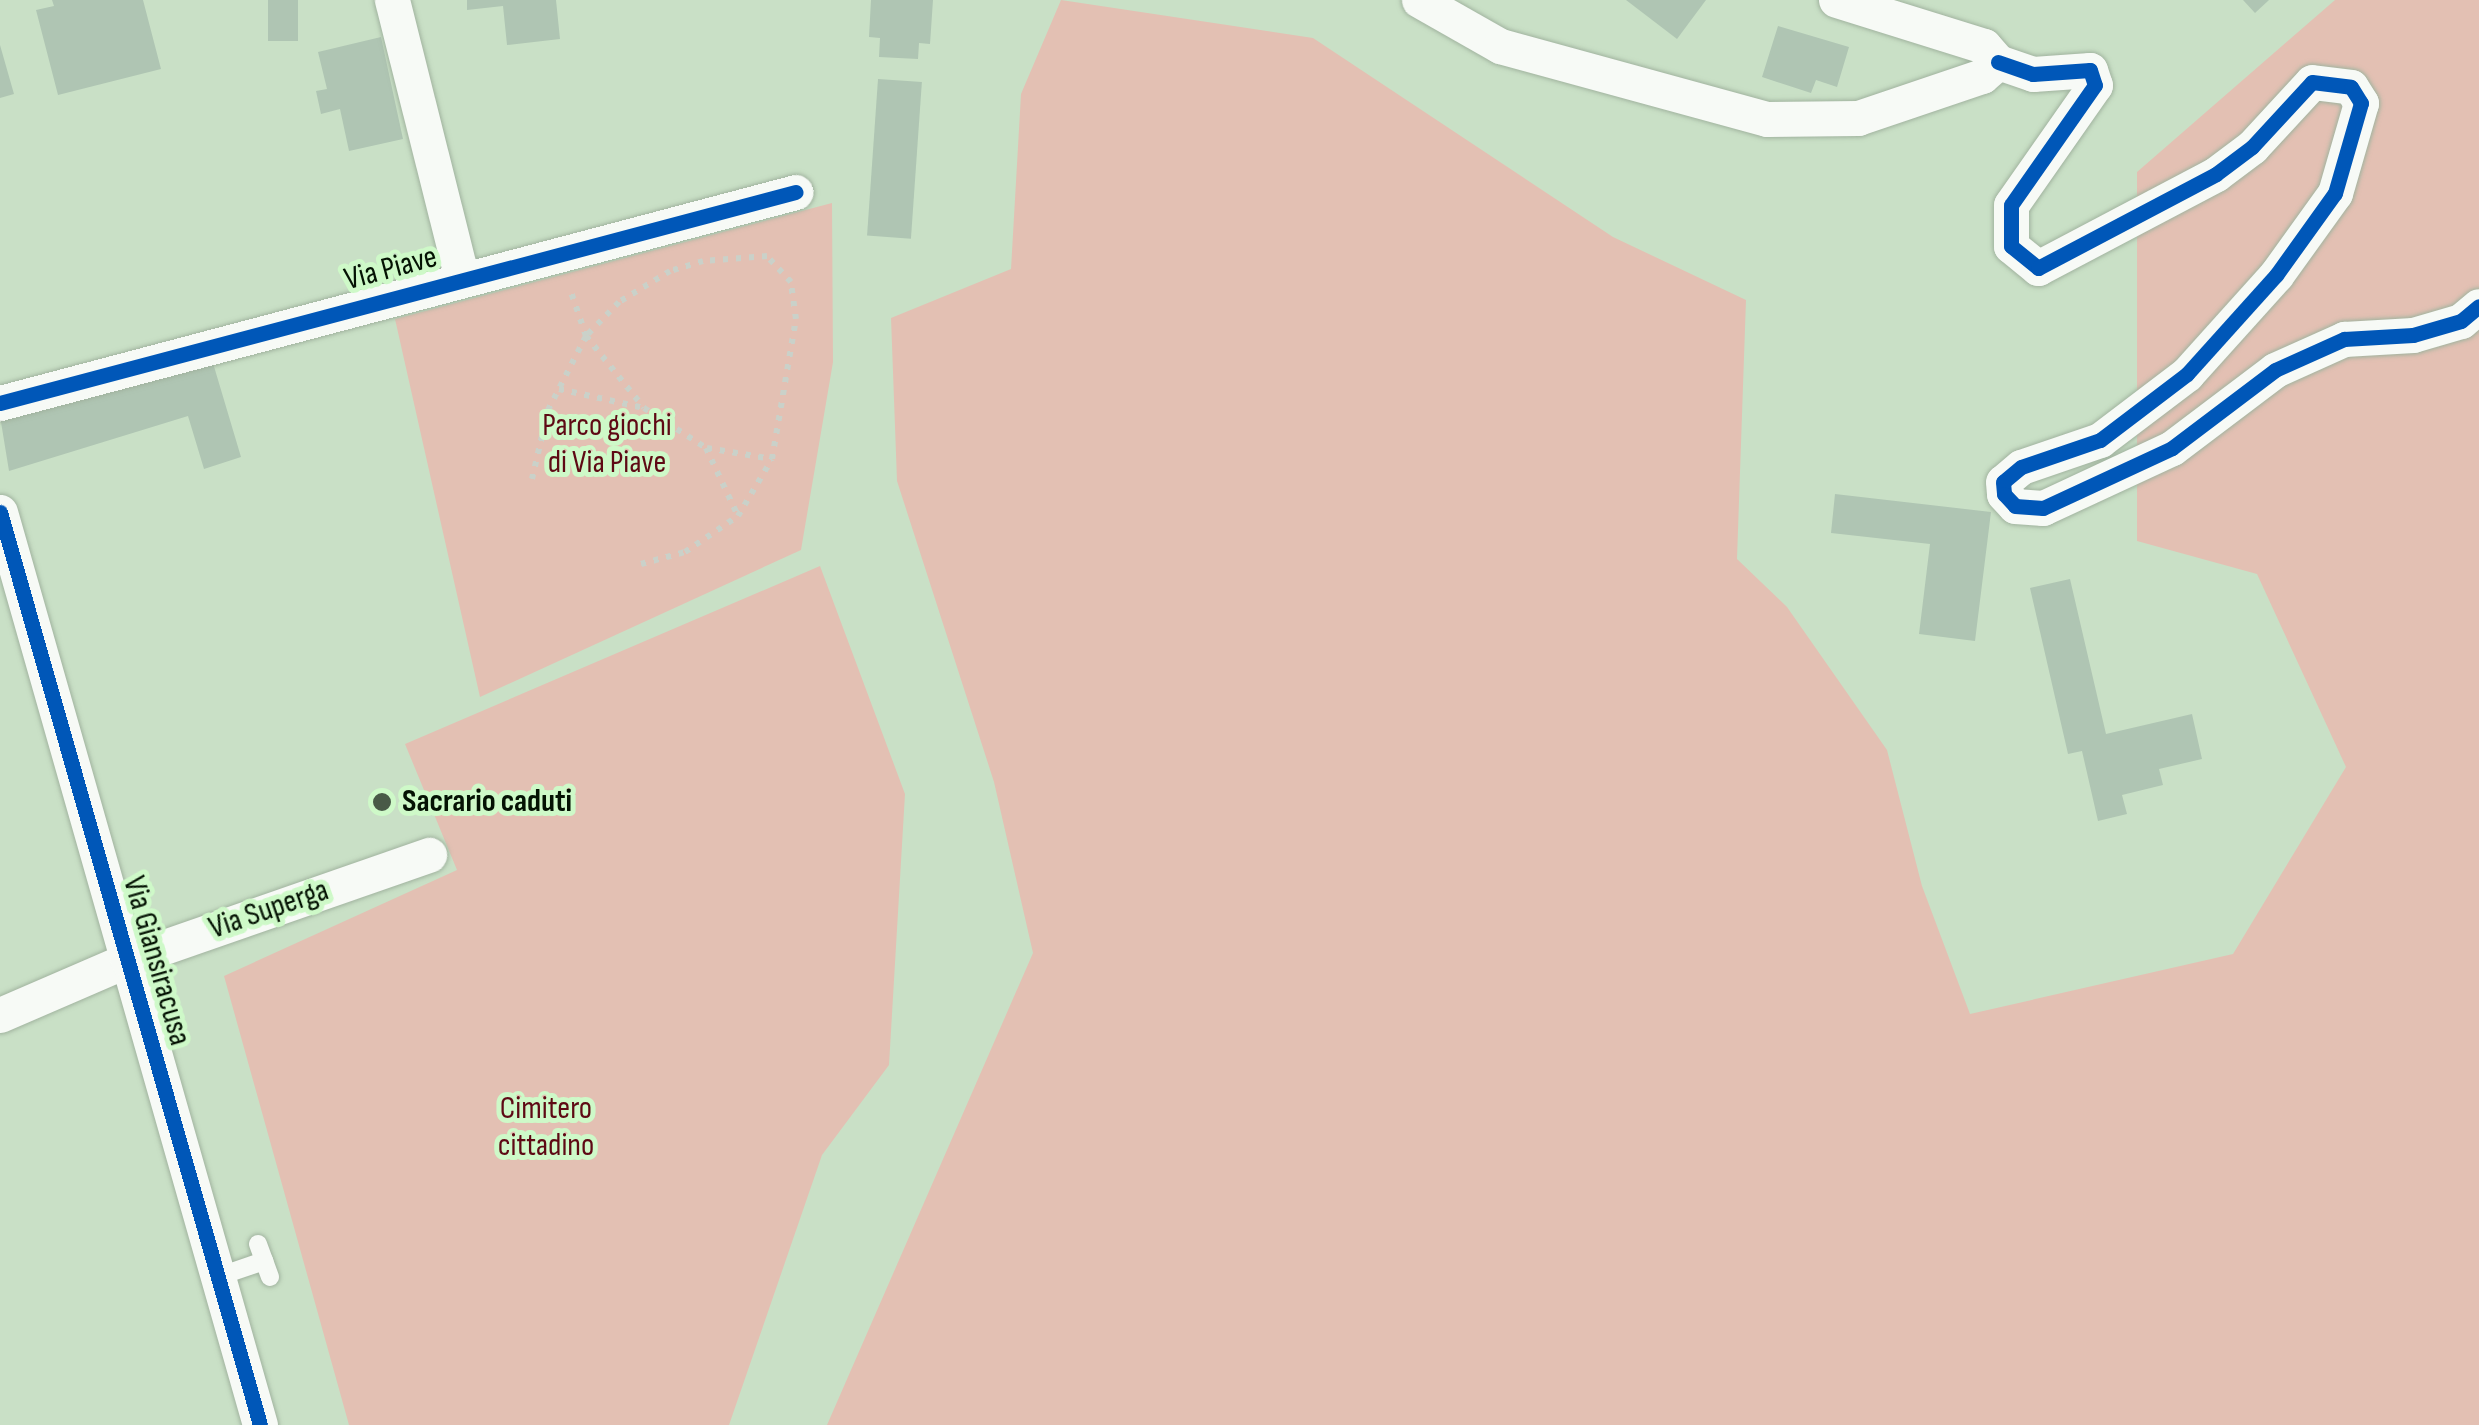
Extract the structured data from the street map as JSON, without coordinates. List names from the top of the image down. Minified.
{"streets":{"street":["Via Piave","Via Superga","Via Giansiracusa"]},"crossings":[["Via Superga","Via Giansiracusa"]],"parks":["Parco giochi di Via Piave","Cimitero cittadino"],"places":["Sacrario caduti"]}
